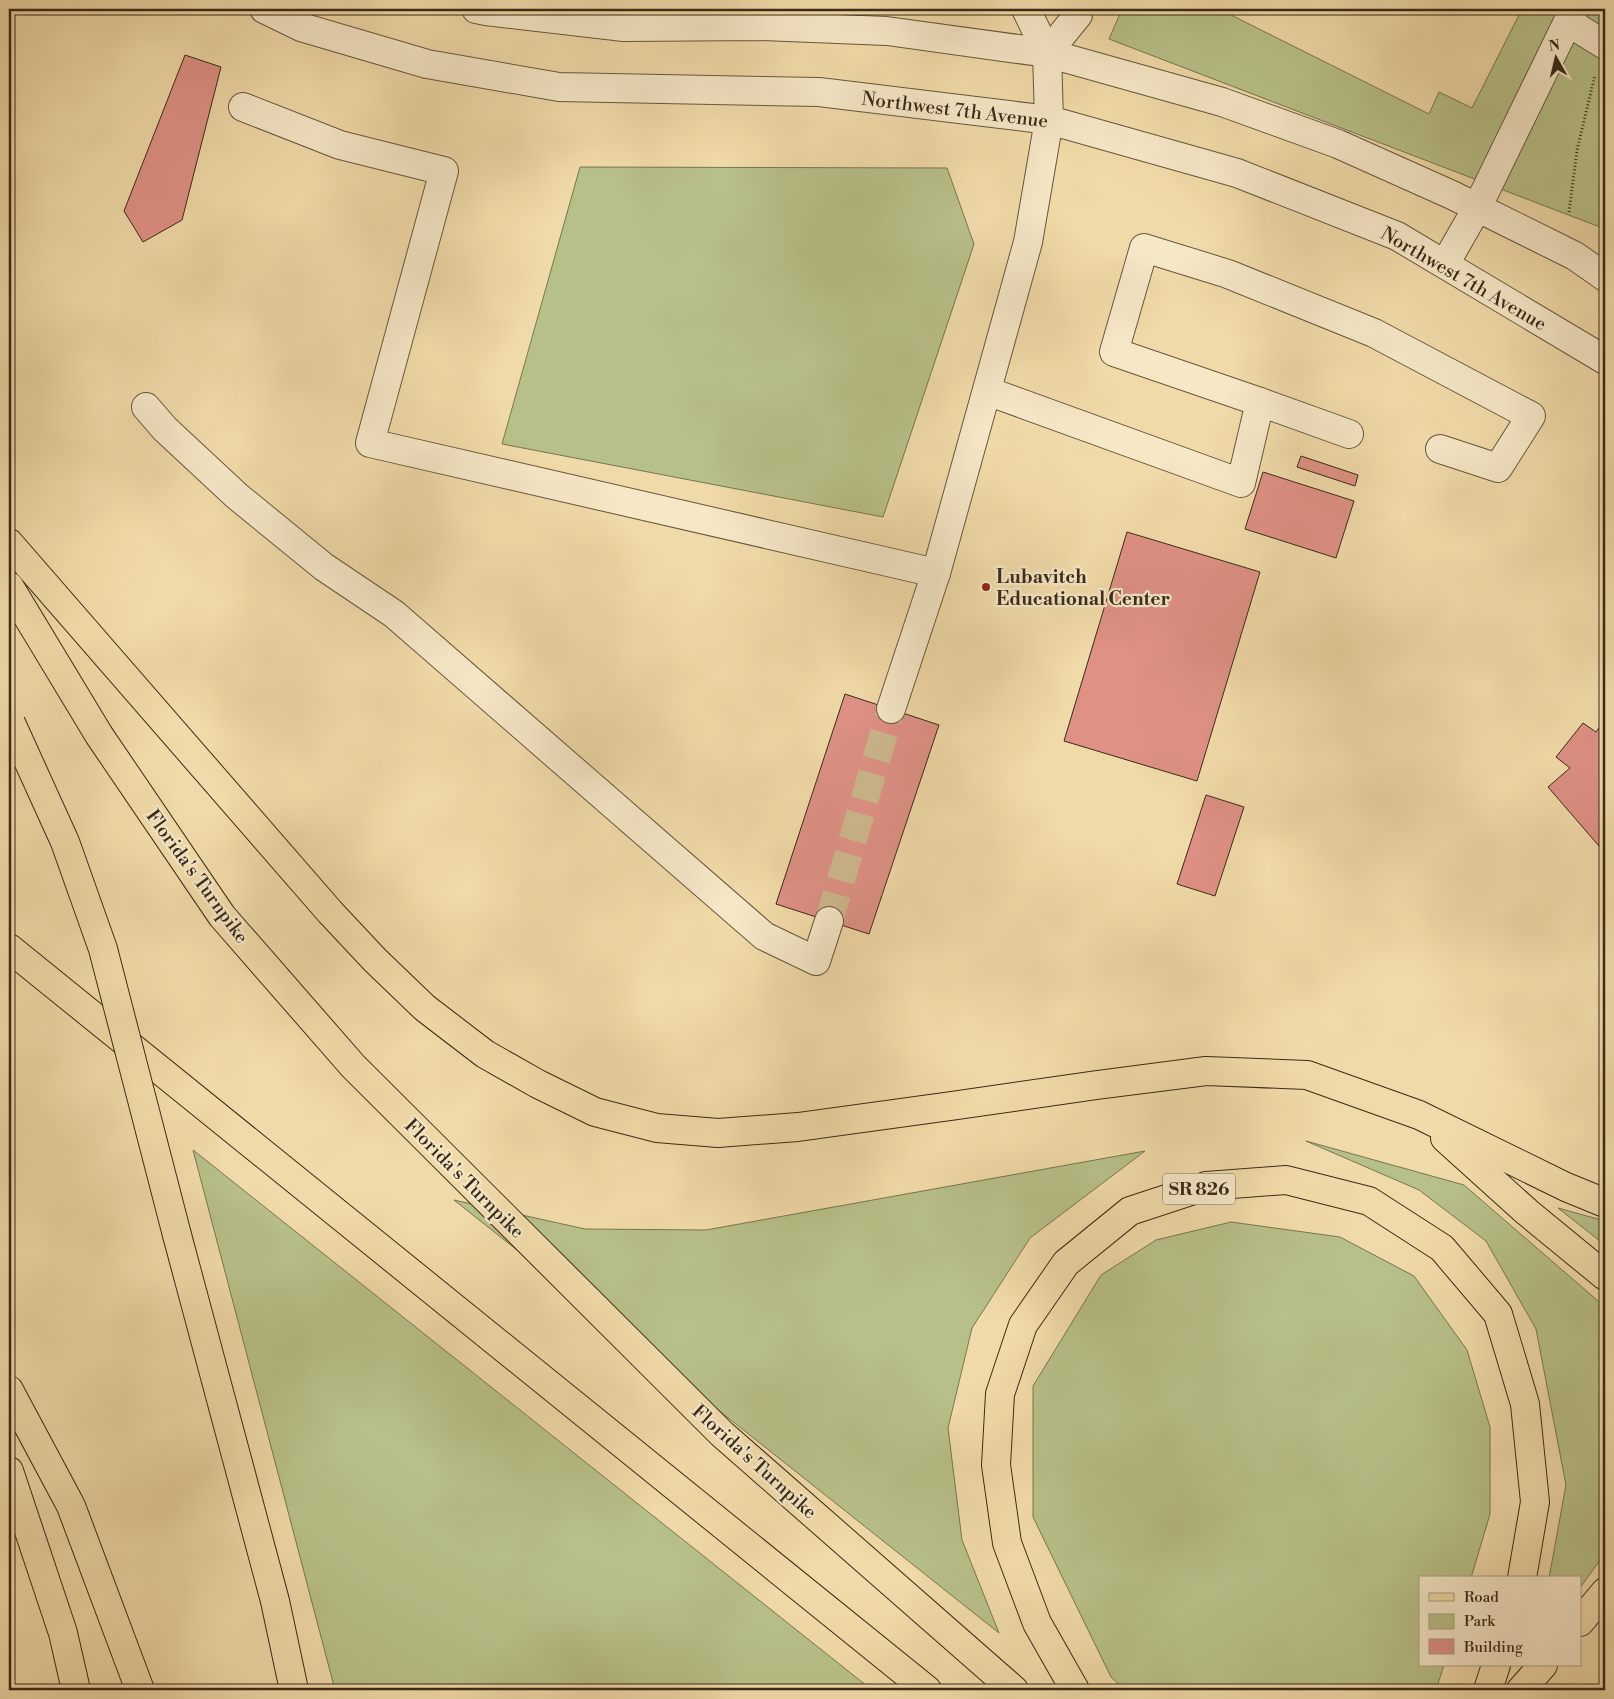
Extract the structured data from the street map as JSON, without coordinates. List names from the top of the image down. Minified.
{"streets":{"main road":["Florida's Turnpike","SR 826"],"street":["Northwest 7th Avenue"]},"places":["Lubavitch Educational Center"],"legend":["Road","Park","Building"],"north":"top"}
